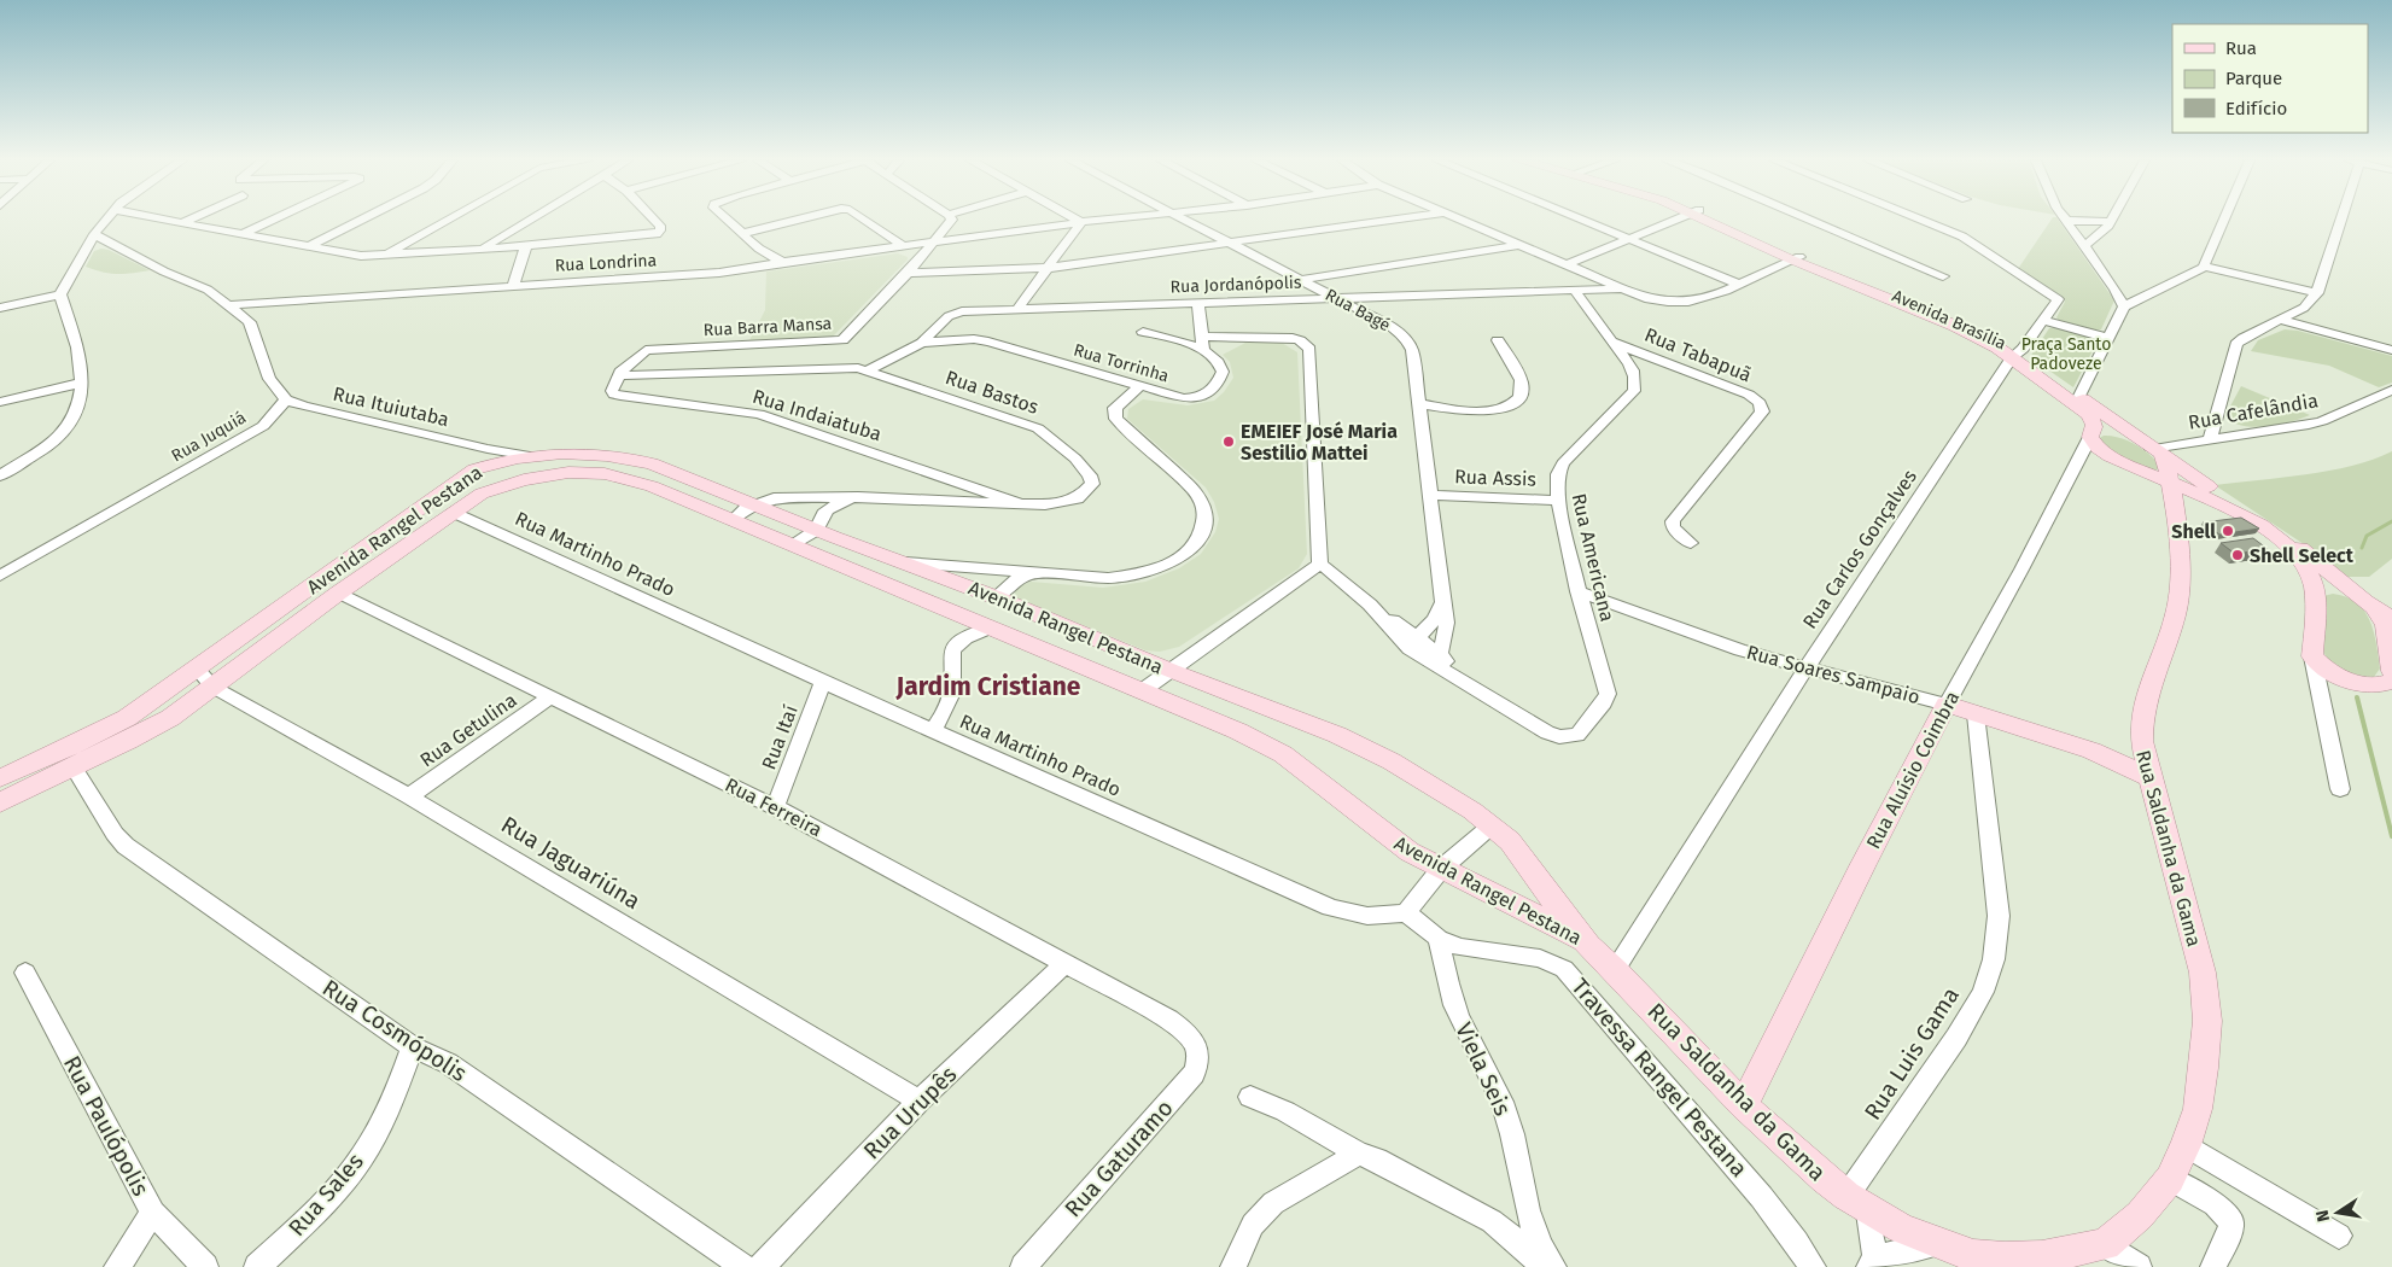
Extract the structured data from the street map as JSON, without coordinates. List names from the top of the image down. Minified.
{"streets":{"main road":["Avenida Brasília","Avenida Rangel Pestana","Rua Soares Sampaio","Rua Aluísio Coimbra","Rua Saldanha da Gama"],"street":["Rua Londrina","Rua Jordanópolis","Rua Bagé","Rua Barra Mansa","Rua Tabapuã","Rua Torrinha","Rua Bastos","Rua Ituiutaba","Rua Cafelândia","Rua Indaiatuba","Rua Juquiá","Rua Assis","Rua Carlos Gonçalves","Rua Martinho Prado","Rua Americana","Rua Getulina","Rua Itaí","Rua Ferreira","Rua Jaguariúna","Rua Cosmópolis","Rua Luis Gama","Viela Seis","Travessa Rangel Pestana","Rua Urupês","Rua Paulópolis","Rua Gaturamo","Rua Sales"]},"crossings":[["Rua Londrina","Rua Barra Mansa"],["Rua Jordanópolis","Rua Bagé"],["Rua Jordanópolis","Rua Torrinha"],["Rua Jordanópolis","Rua Bastos"],["Rua Bagé","Rua Assis"],["Avenida Brasília","Rua Cafelândia"],["Avenida Brasília","Rua Carlos Gonçalves"],["Avenida Brasília","Rua Aluísio Coimbra"],["Avenida Brasília","Rua Saldanha da Gama"],["Rua Barra Mansa","Rua Bastos"],["Rua Barra Mansa","Rua Indaiatuba"],["Rua Tabapuã","Rua Americana"],["Rua Bastos","Rua Indaiatuba"],["Rua Bastos","Avenida Rangel Pestana"],["Rua Ituiutaba","Rua Juquiá"],["Rua Ituiutaba","Avenida Rangel Pestana"],["Rua Cafelândia","Rua Saldanha da Gama"],["Rua Assis","Rua Americana"],["Avenida Rangel Pestana","Rua Martinho Prado"],["Avenida Rangel Pestana","Rua Ferreira"],["Avenida Rangel Pestana","Rua Saldanha da Gama"],["Avenida Rangel Pestana","Rua Jaguariúna"],["Avenida Rangel Pestana","Rua Cosmópolis"],["Rua Carlos Gonçalves","Rua Soares Sampaio"],["Rua Carlos Gonçalves","Rua Saldanha da Gama"],["Rua Martinho Prado","Rua Itaí"],["Rua Martinho Prado","Travessa Rangel Pestana"],["Rua Americana","Rua Soares Sampaio"],["Rua Soares Sampaio","Rua Aluísio Coimbra"],["Rua Soares Sampaio","Rua Saldanha da Gama"],["Rua Soares Sampaio","Rua Luis Gama"],["Rua Getulina","Rua Ferreira"],["Rua Getulina","Rua Jaguariúna"],["Rua Itaí","Rua Ferreira"],["Rua Aluísio Coimbra","Rua Saldanha da Gama"],["Rua Ferreira","Rua Urupês"],["Rua Ferreira","Rua Gaturamo"],["Rua Saldanha da Gama","Rua Luis Gama"],["Rua Jaguariúna","Rua Urupês"],["Rua Cosmópolis","Rua Sales"],["Viela Seis","Travessa Rangel Pestana"]],"districts":["Jardim Cristiane"],"parks":["Praça Santo Padoveze"],"places":["EMEIEF José Maria Sestilio Mattei","Shell","Shell Select"],"legend":["Rua","Parque","Edifício"],"north":"left"}
